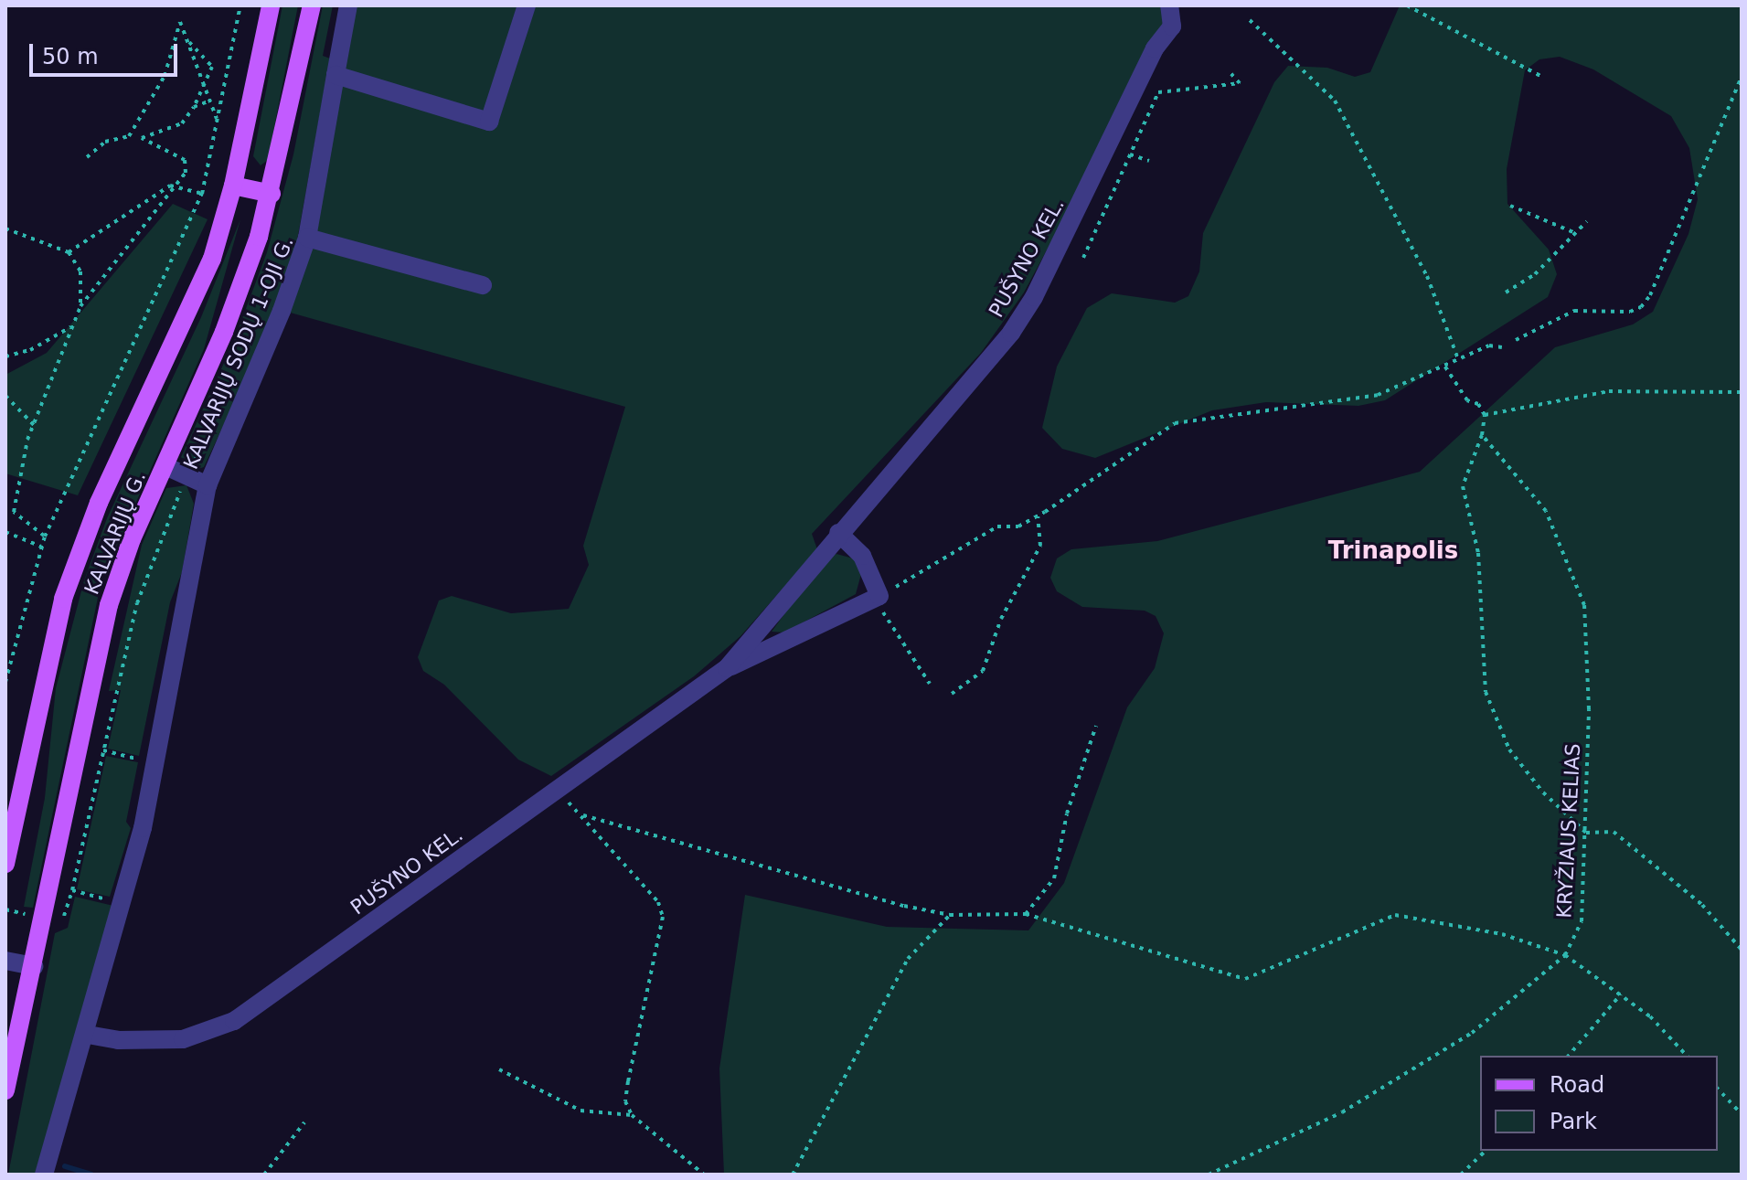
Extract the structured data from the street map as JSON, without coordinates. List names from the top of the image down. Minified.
{"streets":{"main road":["KALVARIJŲ G."],"street":["PUŠYNO KEL.","KALVARIJŲ SODŲ 1-OJI G."],"path":["KRYŽIAUS KELIAS"]},"crossings":[["KALVARIJŲ SODŲ 1-OJI G.","KALVARIJŲ G."]],"districts":["Trinapolis"],"legend":["Road","Park"],"scale_bar":"50 m"}
